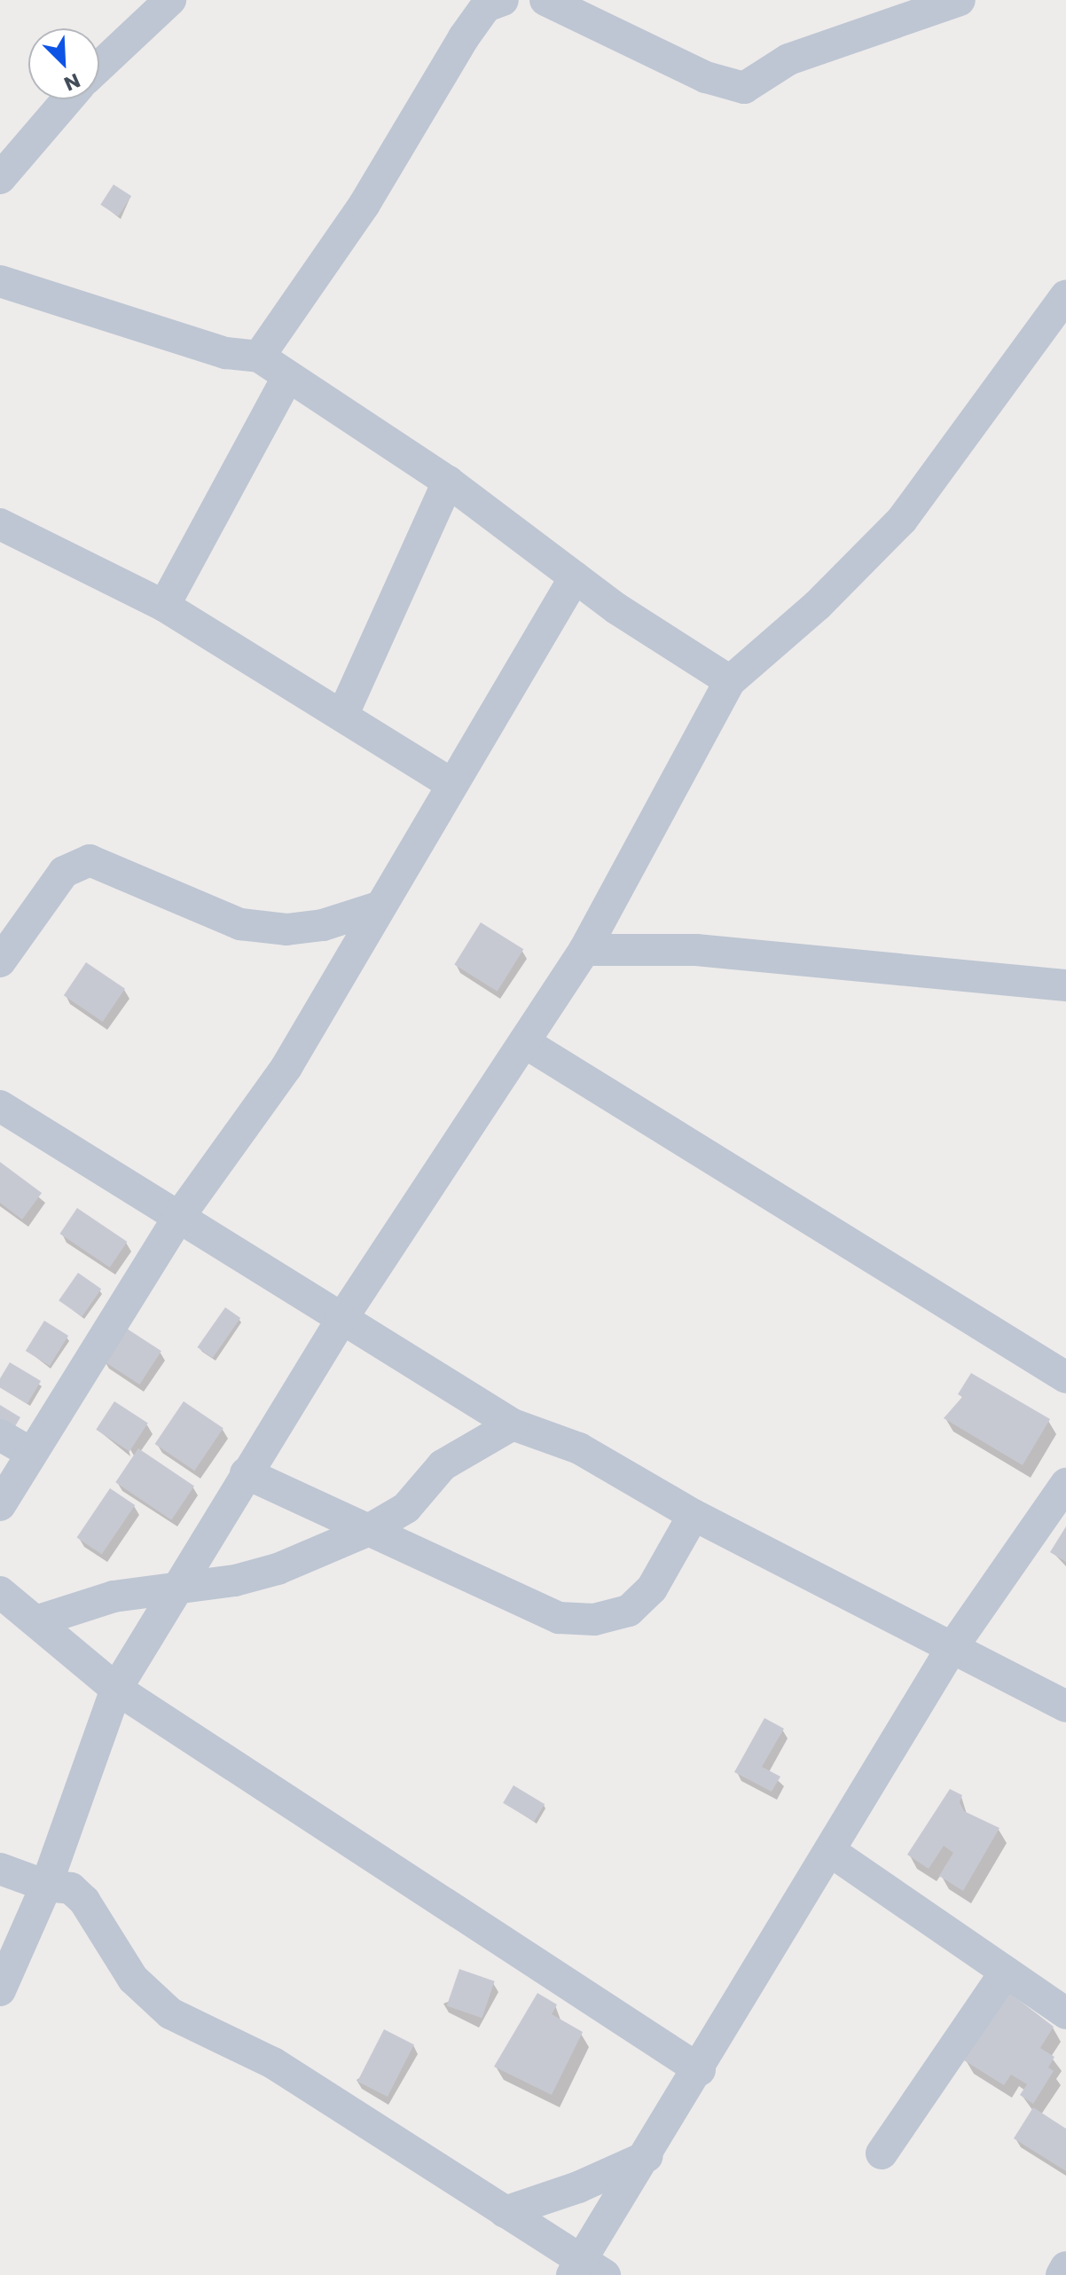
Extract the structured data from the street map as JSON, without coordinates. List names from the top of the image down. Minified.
{"north":"bottom right"}
